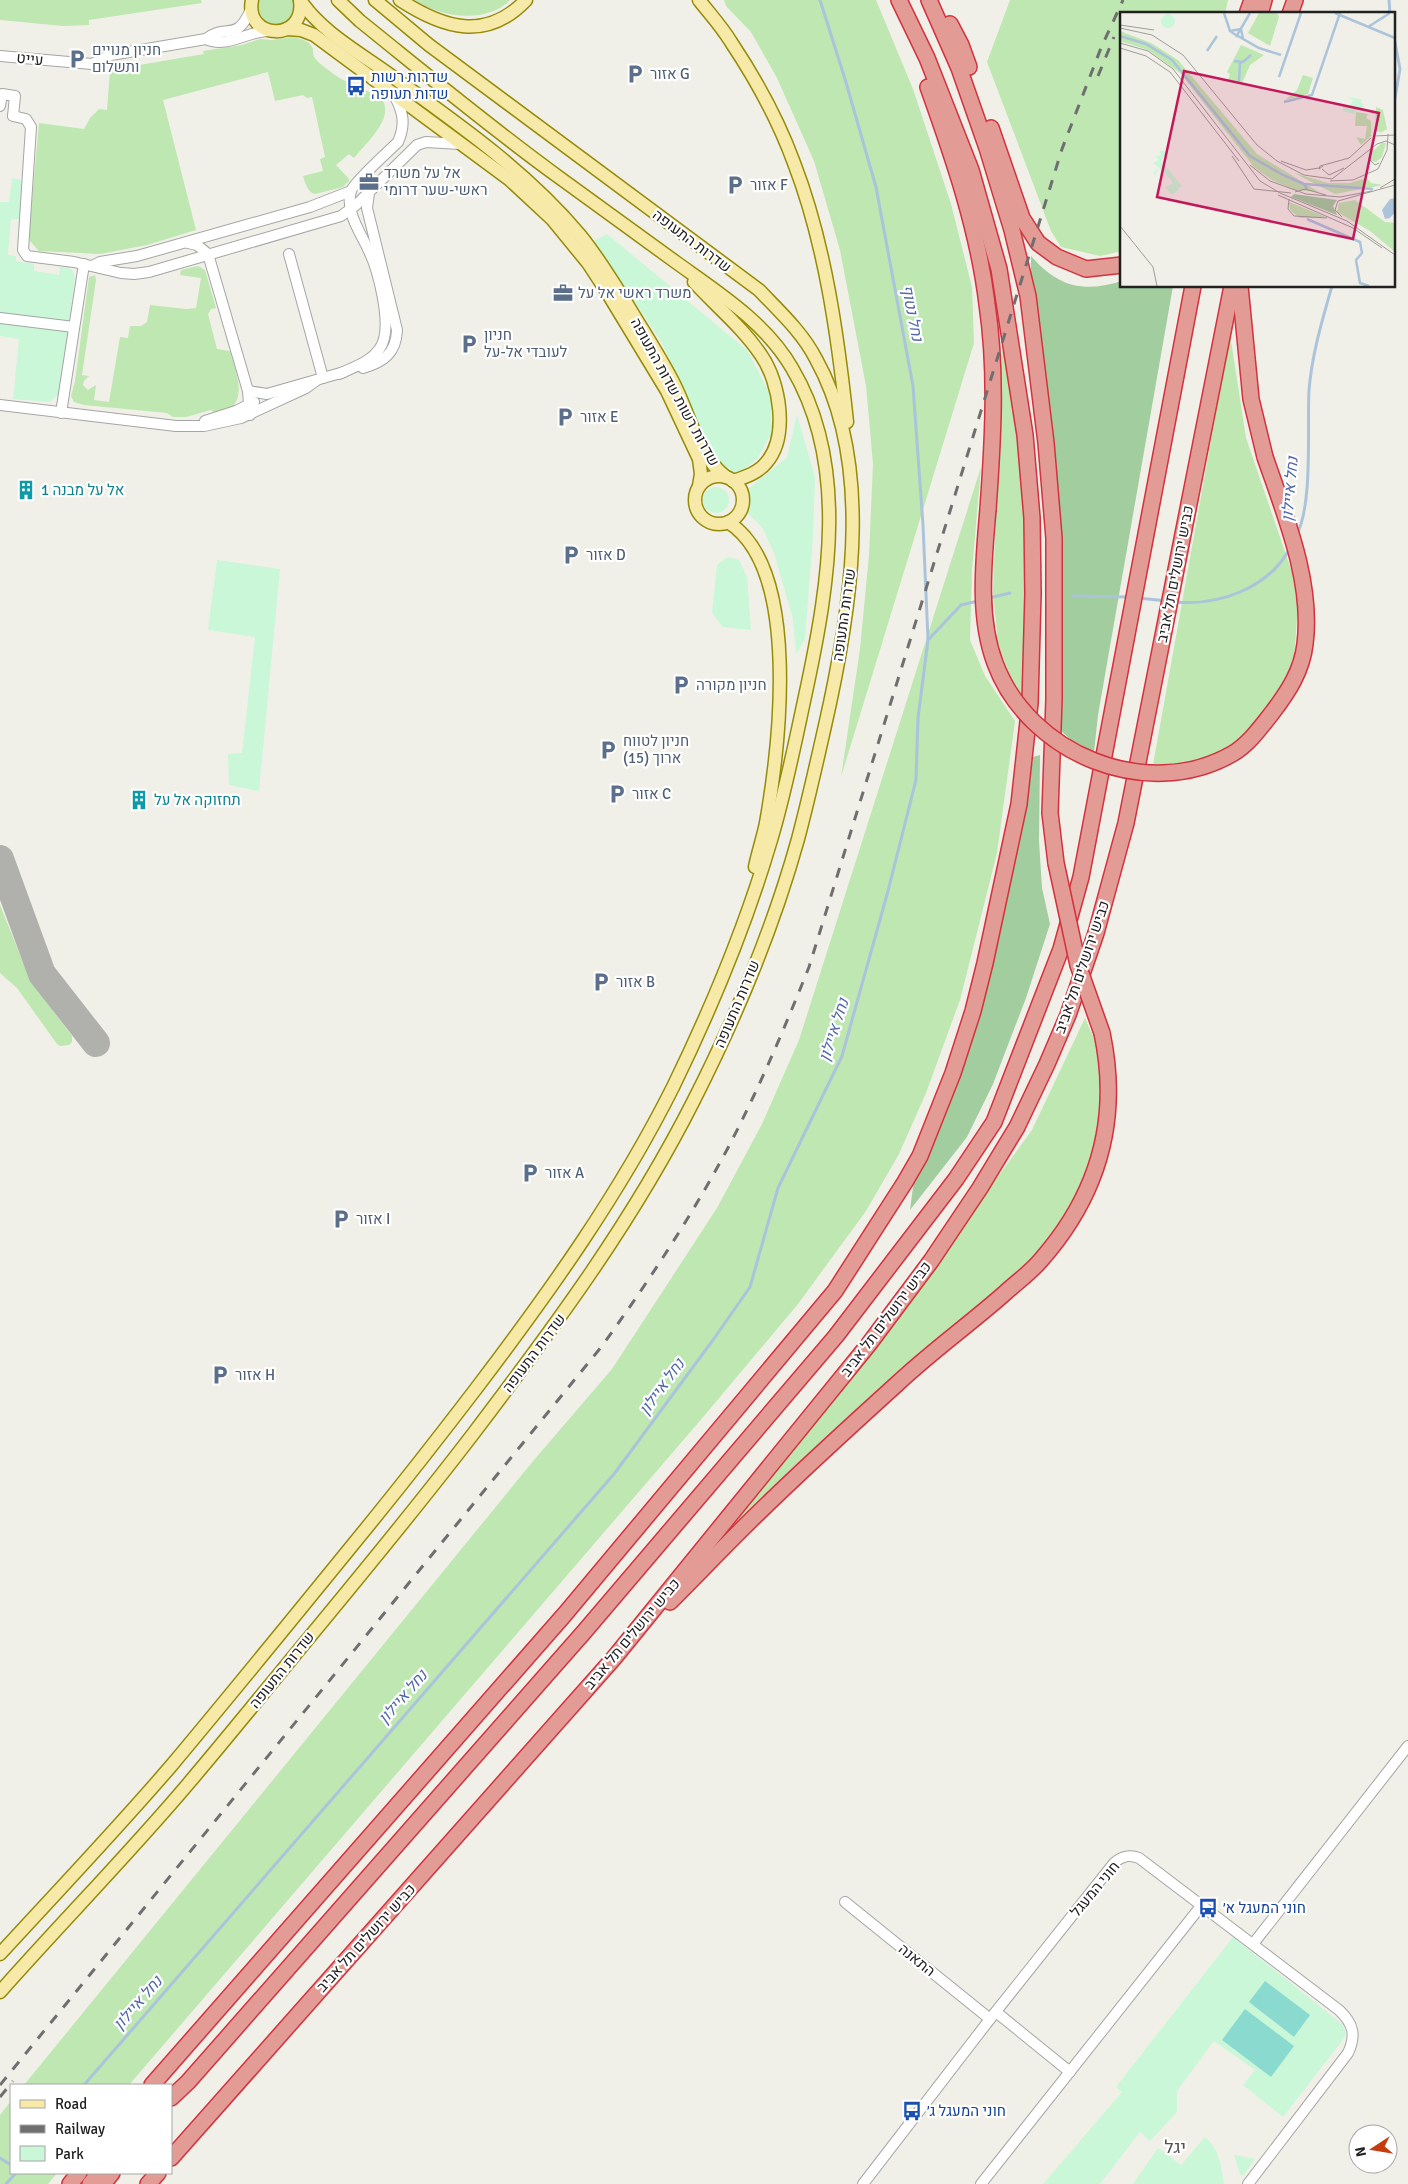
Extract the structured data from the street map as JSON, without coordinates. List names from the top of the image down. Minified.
{"streets":{"highway":["כביש ירושלים תל אביב"],"main road":["שדרות התעופה","שדרות רשות שדות התעופה"],"street":["עייט","חוני המעגל","התאנה"]},"crossings":[["עייט","שדרות רשות שדות התעופה"],["חוני המעגל","התאנה"]],"districts":["יגל"],"water":["נחל נטוף","נחל איילון"],"places":{"parking":["חניון מנויים ותשלום","אזור G","אזור F","חניון לעובדי אל-על","אזור E","אזור D","חניון מקורה","חניון לטווח ארוך (15)","אזור C","אזור B","אזור A","אזור I","אזור H"],"bus stop":["שדרות רשות שדות תעופה","חוני המעגל א׳","חוני המעגל ג׳"],"office":["אל על משרד ראשי-שער דרומי","משרד ראשי אל על"],"building":["אל על מבנה 1","תחזוקה אל על"]},"legend":["Road","Railway","Park"],"north":"left"}
